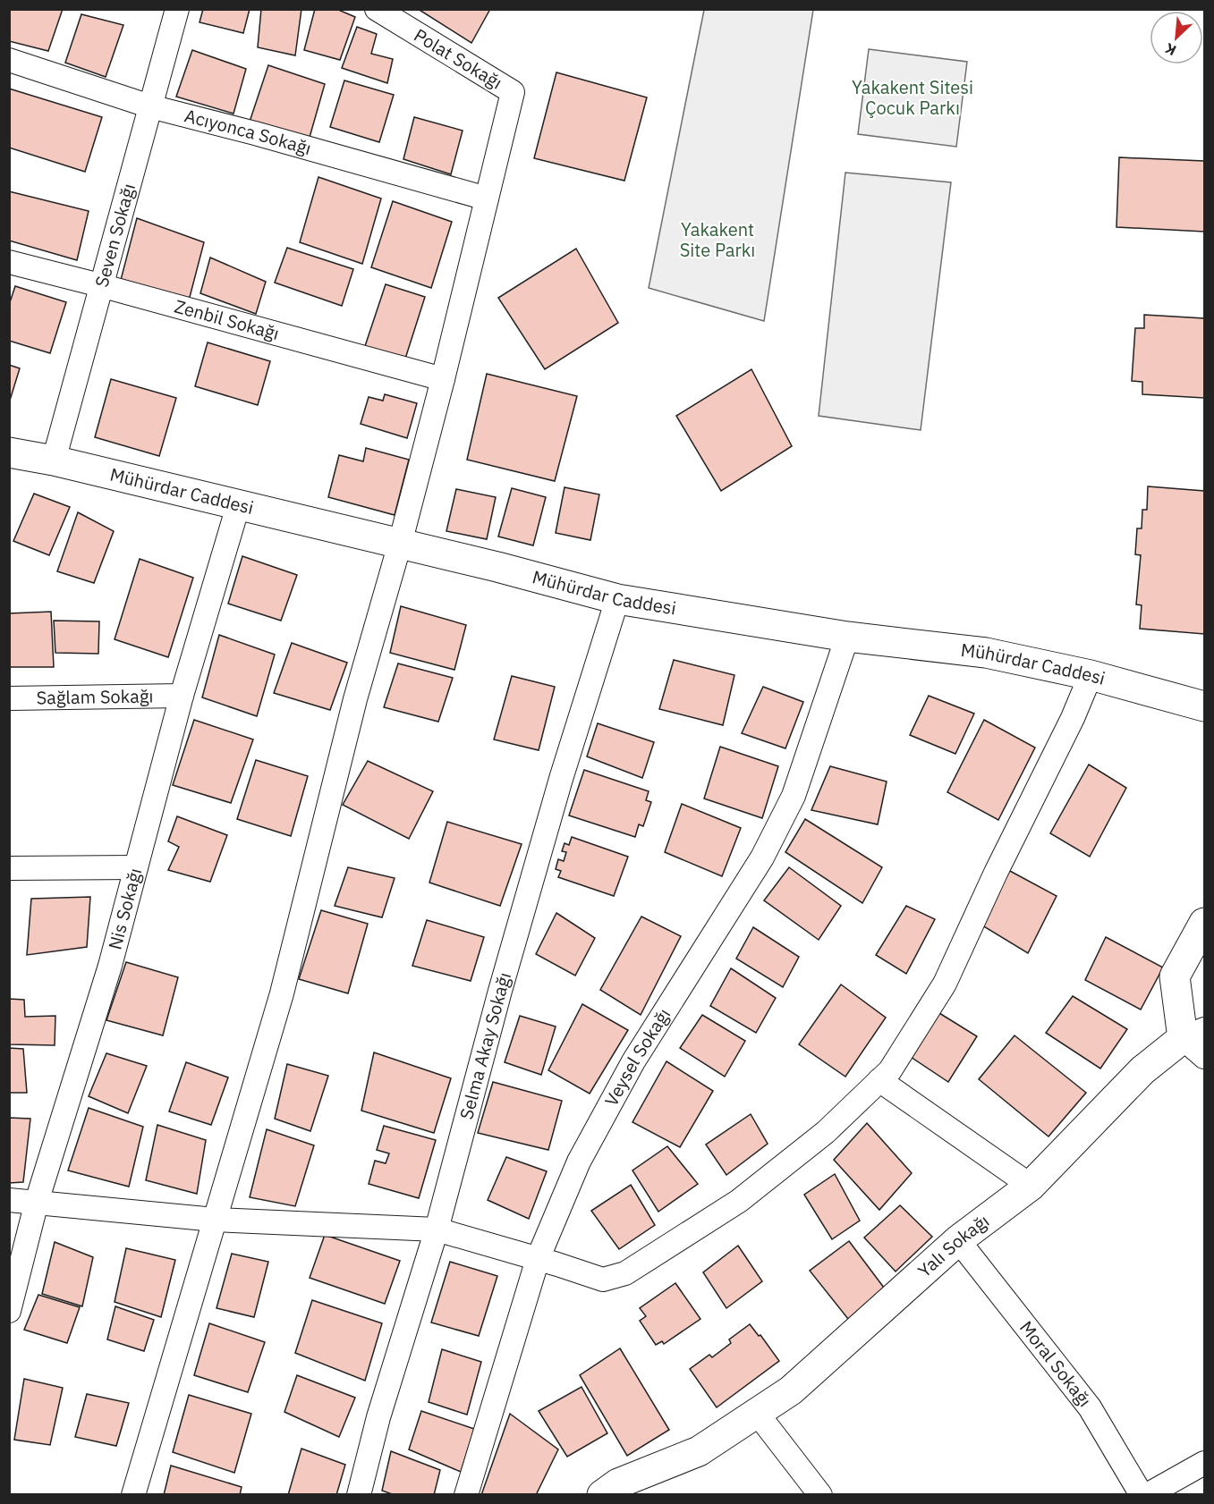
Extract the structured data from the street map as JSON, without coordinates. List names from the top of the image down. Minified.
{"streets":{"street":["Polat Sokağı","Acıyonca Sokağı","Seven Sokağı","Zenbil Sokağı","Mühürdar Caddesi","Sağlam Sokağı","Nis Sokağı","Selma Akay Sokağı","Veysel Sokağı","Yalı Sokağı","Moral Sokağı"]},"crossings":[["Polat Sokağı","Acıyonca Sokağı"],["Acıyonca Sokağı","Seven Sokağı"],["Seven Sokağı","Zenbil Sokağı"],["Seven Sokağı","Mühürdar Caddesi"],["Mühürdar Caddesi","Nis Sokağı"],["Mühürdar Caddesi","Selma Akay Sokağı"],["Mühürdar Caddesi","Veysel Sokağı"],["Sağlam Sokağı","Nis Sokağı"],["Yalı Sokağı","Moral Sokağı"]],"parks":["Yakakent Sitesi Çocuk Parkı","Yakakent Site Parkı"],"north":"bottom left"}
